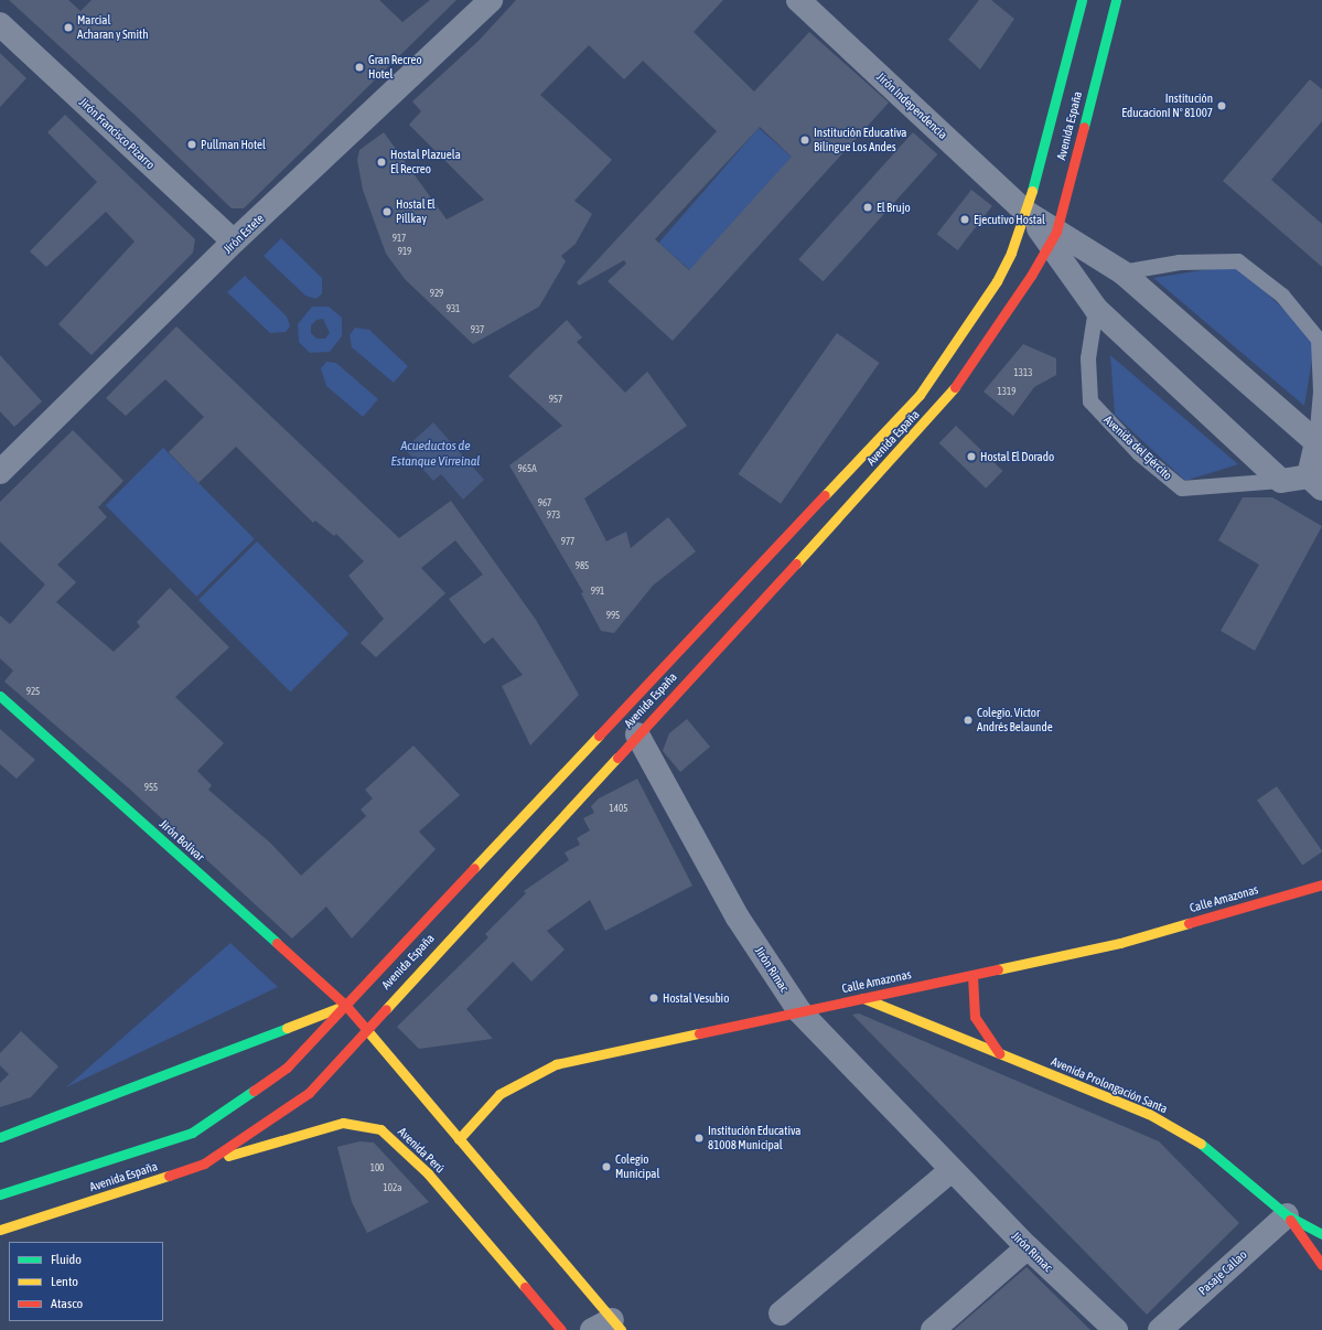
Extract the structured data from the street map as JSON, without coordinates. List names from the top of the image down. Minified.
{"streets":{"main road":["Avenida España","Jirón Bolívar","Calle Amazonas","Avenida Prolongación Santa","Avenida Perú"],"street":["Jirón Independencia","Jirón Francisco Pizarro","Jirón Estete","Avenida del Ejército","Jirón Rimac","Pasaje Callao"]},"crossings":[["Jirón Independencia","Avenida España"],["Avenida España","Jirón Bolívar"],["Avenida España","Jirón Rimac"],["Avenida España","Avenida Perú"],["Jirón Francisco Pizarro","Jirón Estete"],["Calle Amazonas","Jirón Rimac"],["Calle Amazonas","Avenida Prolongación Santa"],["Avenida Prolongación Santa","Pasaje Callao"]],"water":["Acueductos de Estanque Virreinal"],"places":["Marcial Acharan y Smith","Gran Recreo Hotel","Institución EducacionI Nº 81007","Institución Educativa Bilingue Los Andes","Pullman Hotel","Hostal Plazuela El Recreo","El Brujo","Hostal El Pillkay","Ejecutivo Hostal","Hostal El Dorado","Colegio. Víctor Andrés Belaunde","Hostal Vesubio","Institución Educativa 81008 Municipal","Colegio Municipal"],"house_numbers":["917","919","929","931","937","1313","1319","957","965A","967","973","977","985","991","995","925","955","1405","100","102a"],"legend":["Fluido","Lento","Atasco"]}
